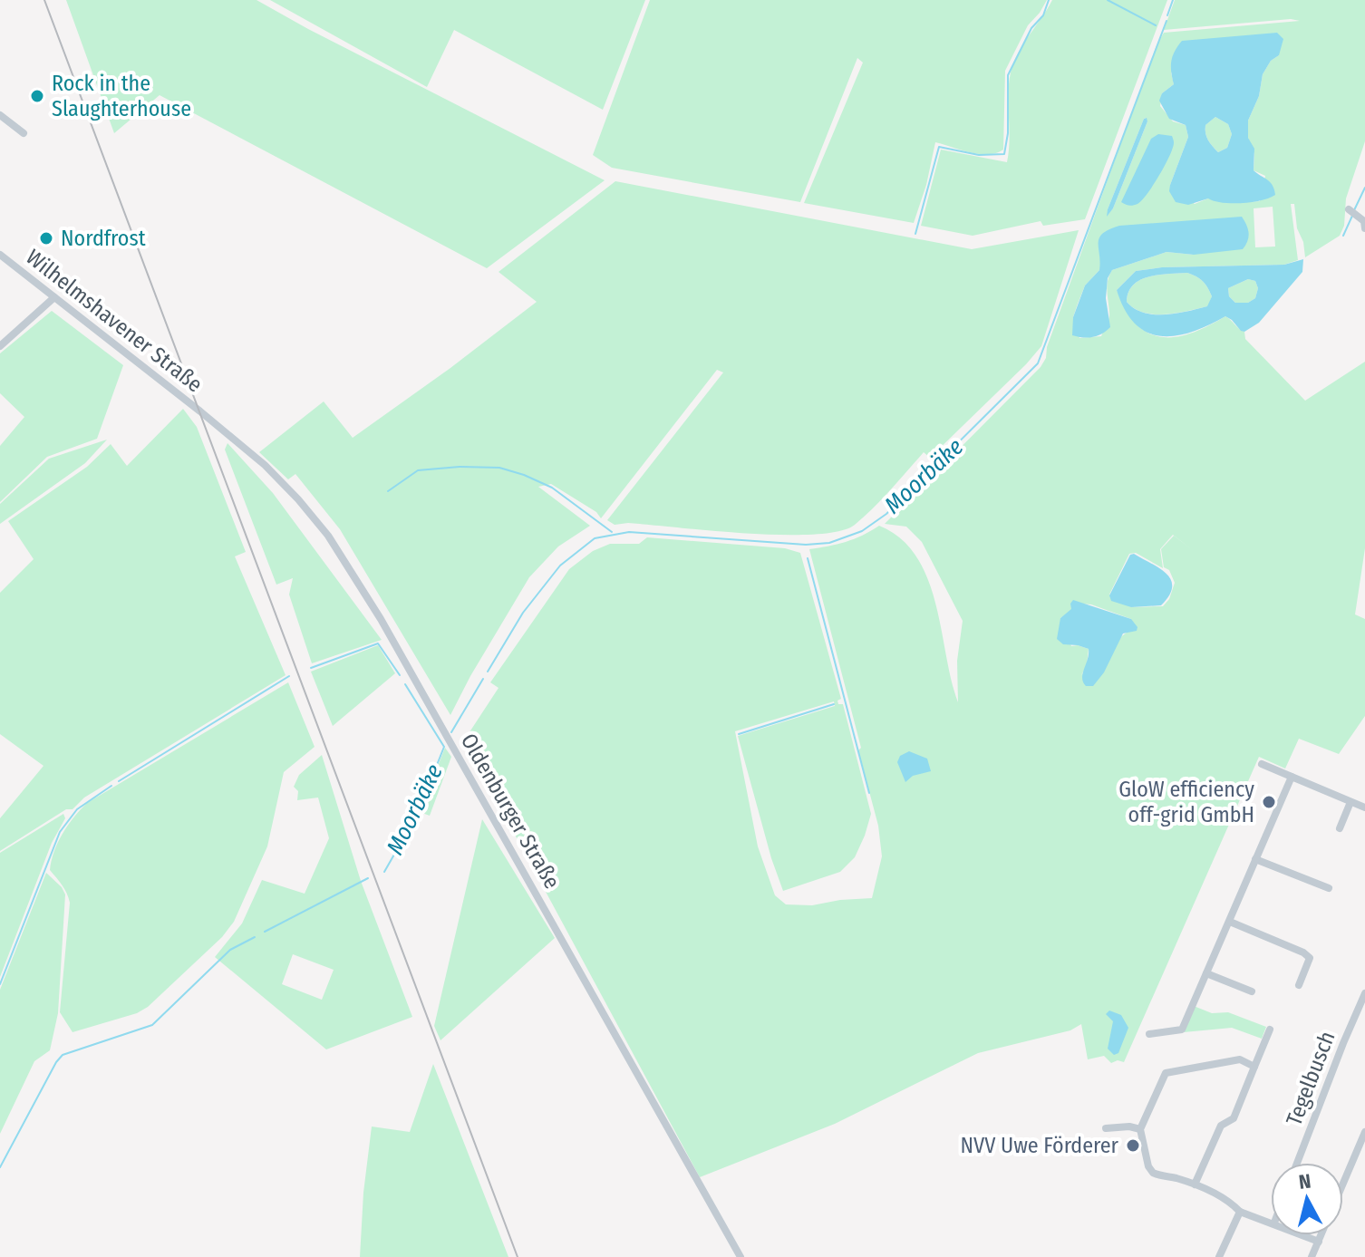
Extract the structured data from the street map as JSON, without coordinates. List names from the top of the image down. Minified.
{"streets":{"street":["Wilhelmshavener Straße","Oldenburger Straße","Tegelbusch"]},"crossings":[["Wilhelmshavener Straße","Oldenburger Straße"]],"water":["Moorbäke"],"places":["Rock in the Slaughterhouse","Nordfrost","GloW efficiency off-grid GmbH","NVV Uwe Förderer"],"north":"top"}
